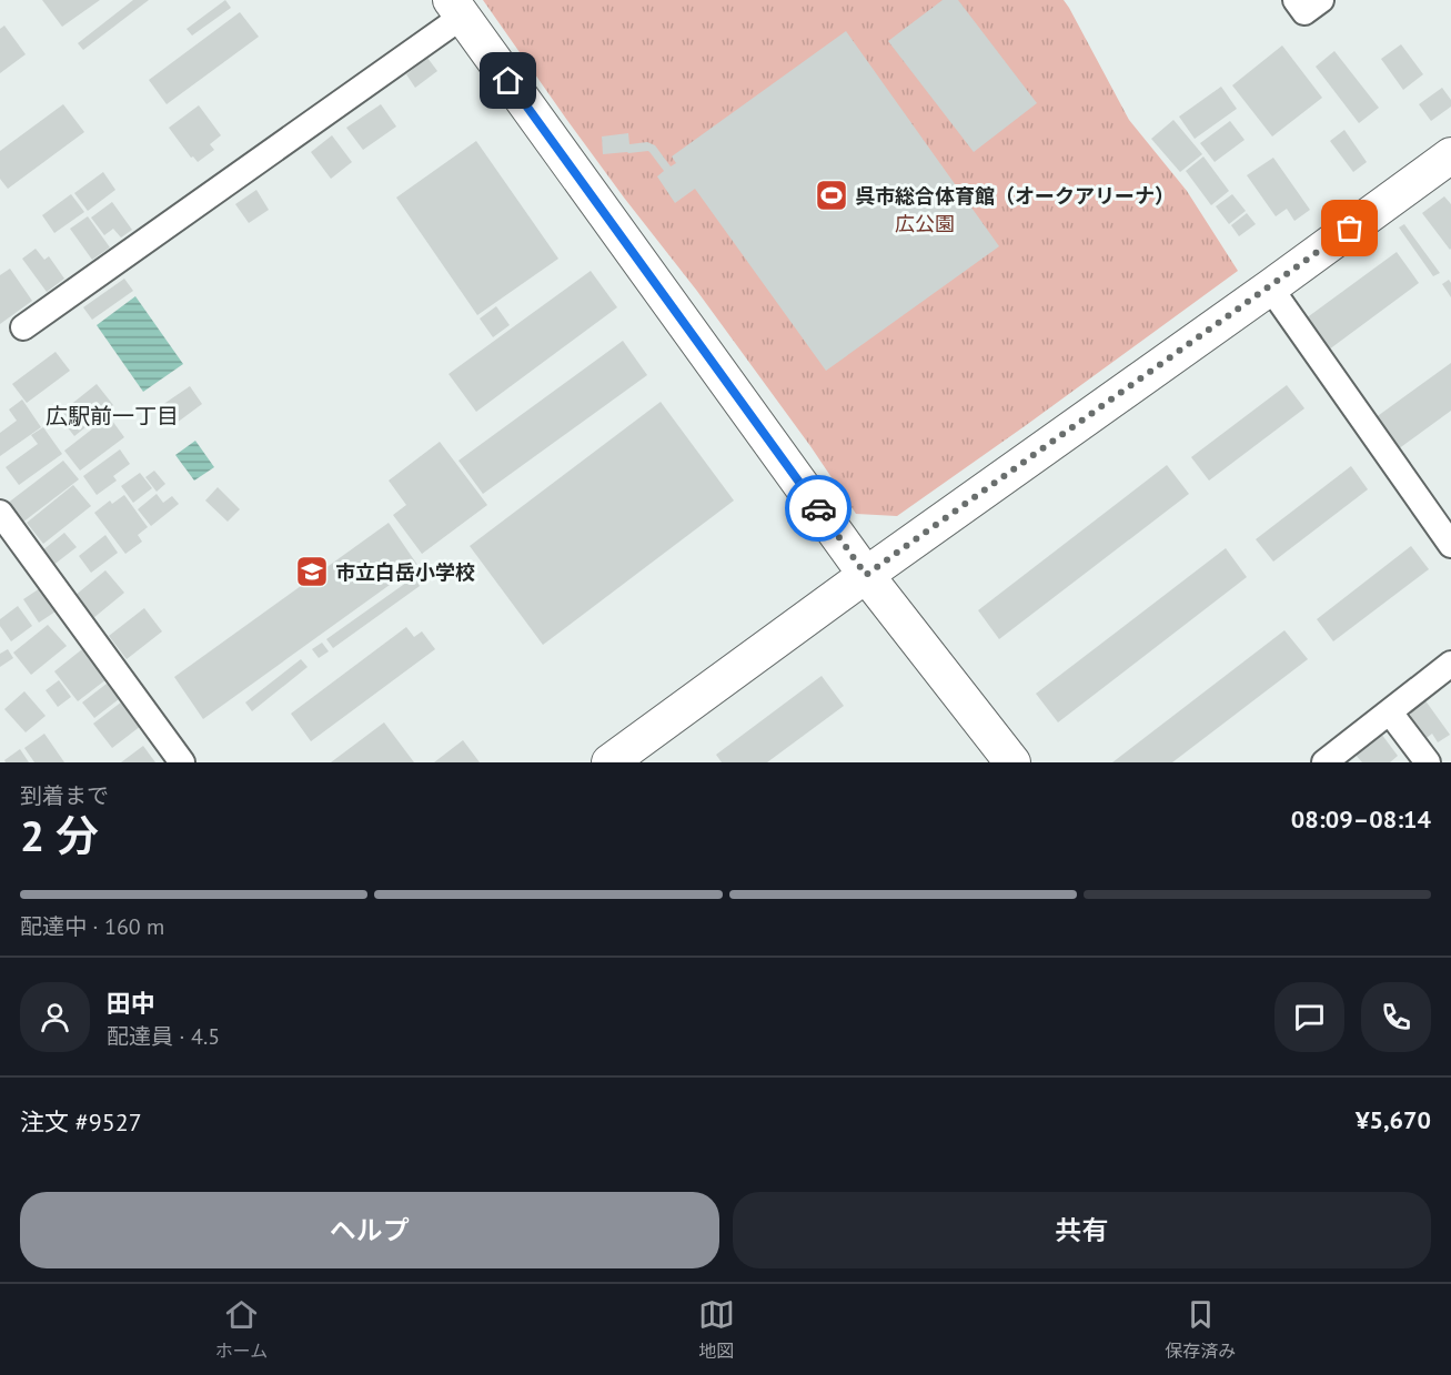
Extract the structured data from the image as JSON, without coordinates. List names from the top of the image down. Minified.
{"districts":["広駅前一丁目"],"parks":["広公園"],"places":{"sports":["呉市総合体育館（オークアリーナ）"],"school or university":["市立白岳小学校"]},"page":{"heading":["2 分","到着まで","08:09–08:14"],"panel":["田中","配達員 · 4.5","注文 #9527","¥5,670"],"bar":"配達中 · 160 m","buttons":["ヘルプ","共有"],"tabs":["ホーム","地図","保存済み"]}}
